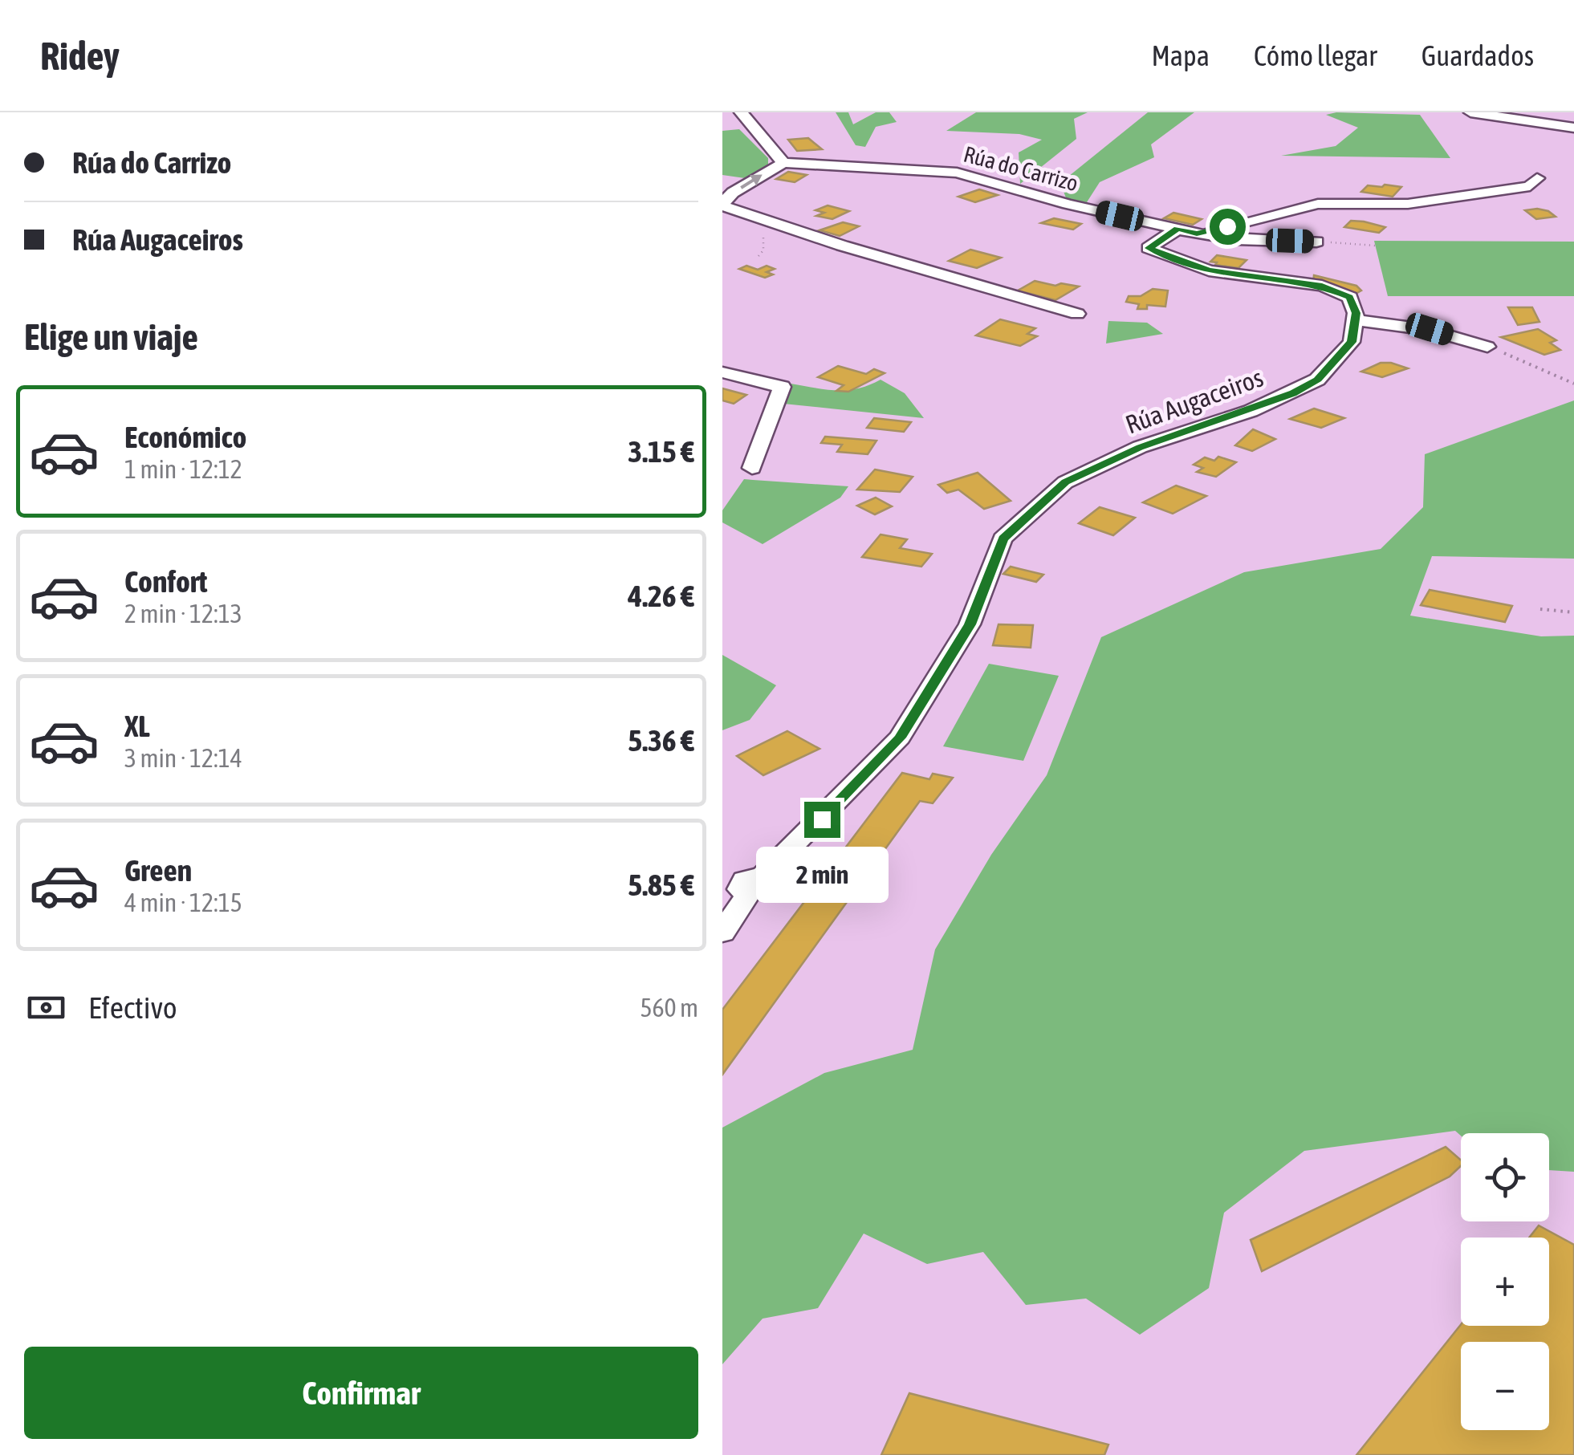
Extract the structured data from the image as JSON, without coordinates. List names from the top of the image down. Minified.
{"streets":{"street":["Rúa do Carrizo","Rúa Augaceiros"]},"page":{"header":"Ridey","nav":["Mapa","Cómo llegar","Guardados"],"banner":["Rúa do Carrizo","Rúa Augaceiros"],"heading":"Elige un viaje","list":[{"name":"Económico","note":"1 min · 12:12","value":"3.15 €"},{"name":"Confort","note":"2 min · 12:13","value":"4.26 €"},{"name":"XL","note":"3 min · 12:14","value":"5.36 €"},{"name":"Green","note":"4 min · 12:15","value":"5.85 €"}],"bubble":"2 min","pay":["Efectivo","560 m"],"map_buttons":["+","−"],"buttons":"Confirmar"}}
